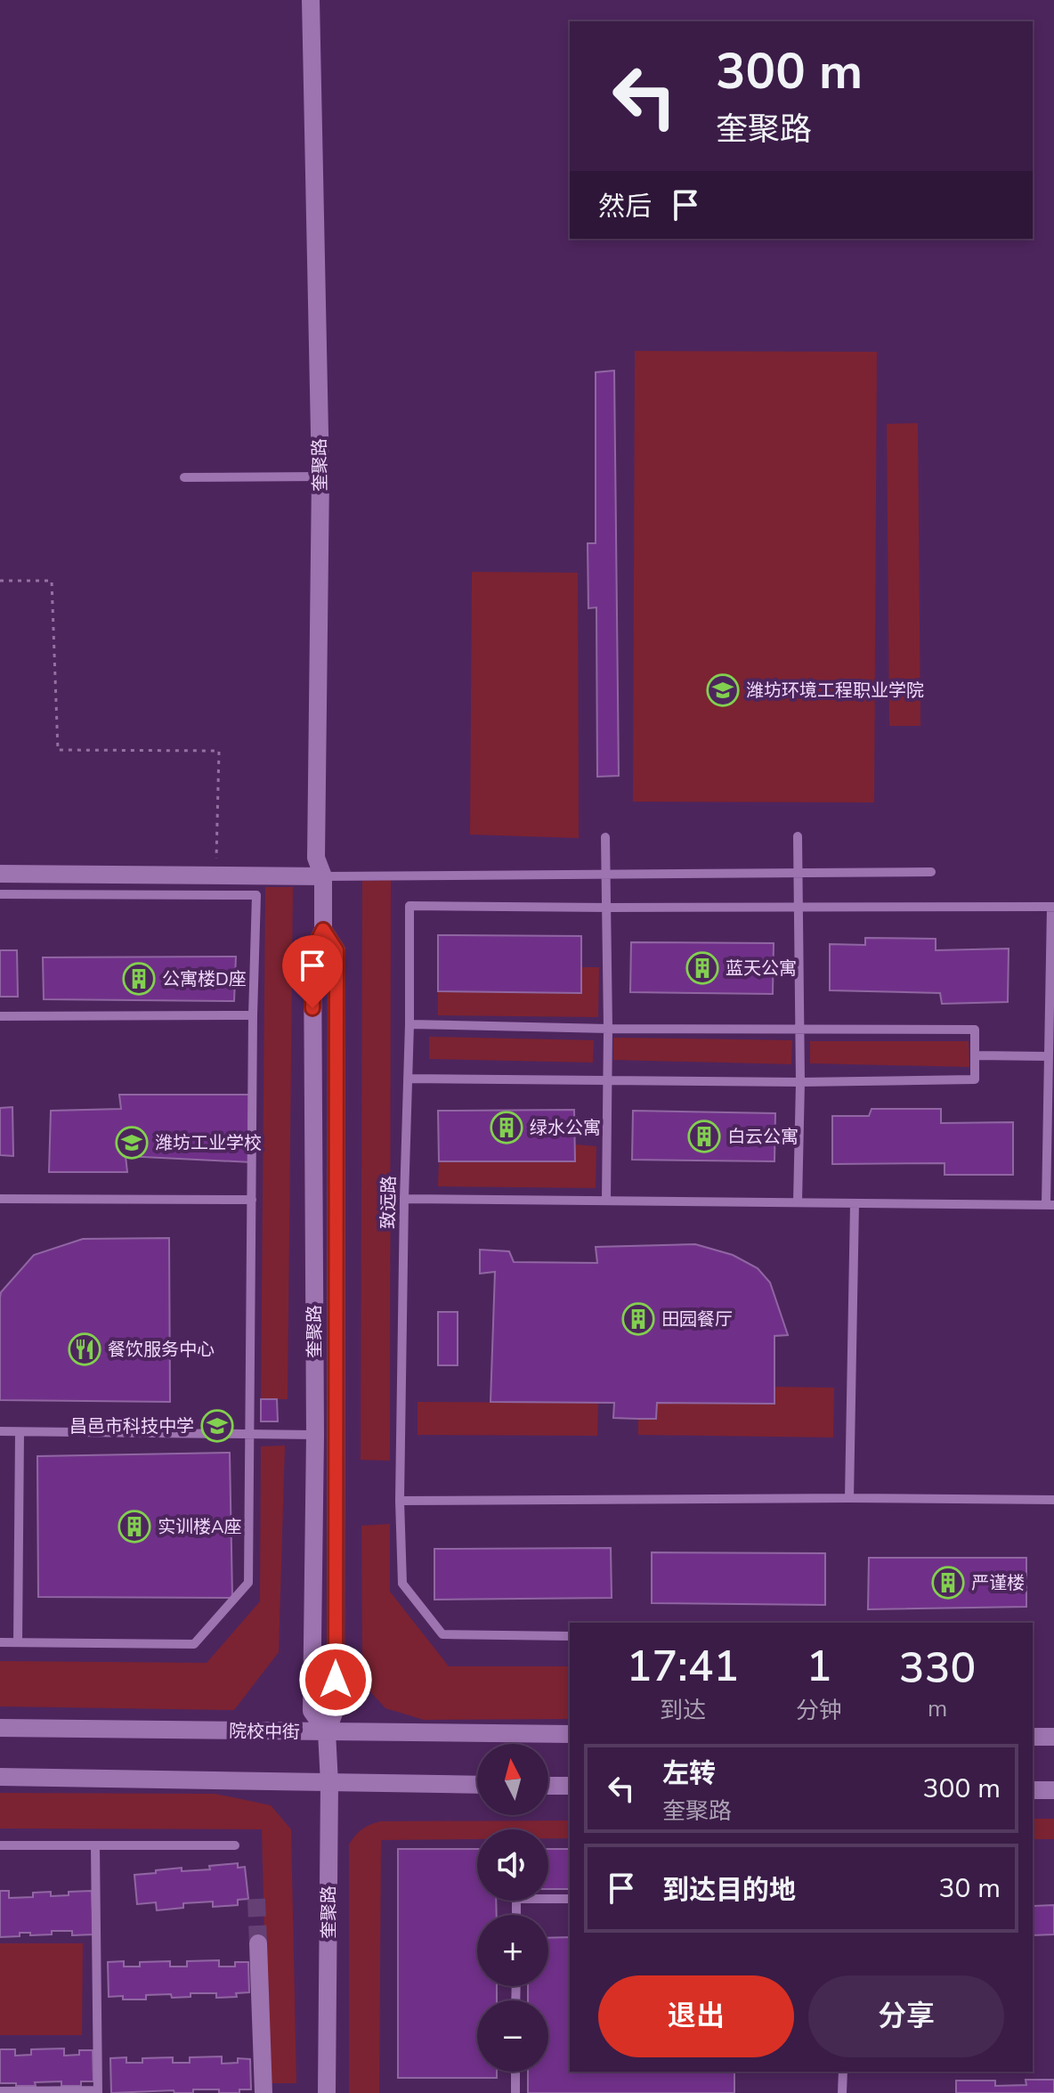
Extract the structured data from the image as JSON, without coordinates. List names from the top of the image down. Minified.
{"streets":{"street":["奎聚路","院校中街"],"lane":["致远路"]},"crossings":[["奎聚路","院校中街"]],"places":{"school or university":["潍坊环境工程职业学院","潍坊工业学校","昌邑市科技中学"],"building":["蓝天公寓","公寓楼D座","绿水公寓","白云公寓","田园餐厅","实训楼A座","严谨楼"],"restaurant":["餐饮服务中心"]},"north":"top","page":{"turn":["300 m","奎聚路"],"then":"然后","eta":["17:41","到达","1","分钟","330","m"],"map_buttons":["+","−"],"list":[{"name":"左转","note":"奎聚路","value":"300 m"},{"name":"到达目的地","value":"30 m"}],"buttons":["退出","分享"]}}
